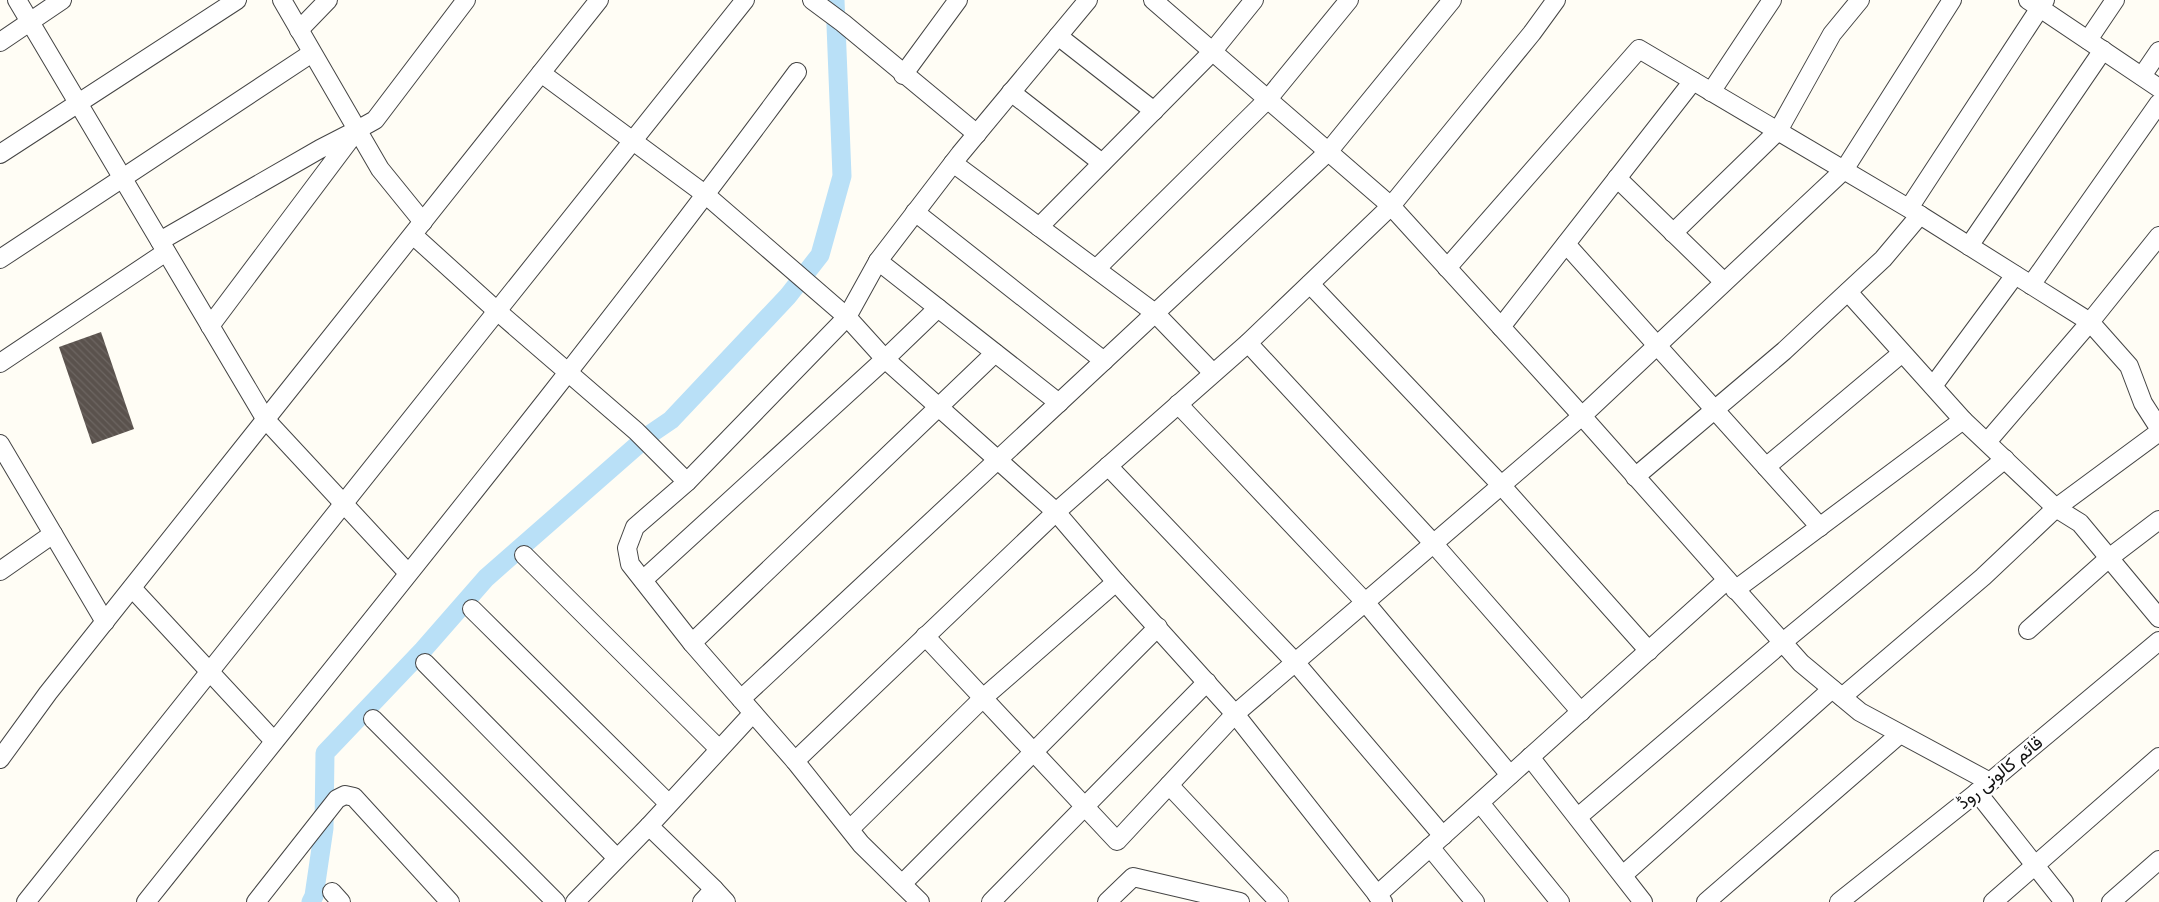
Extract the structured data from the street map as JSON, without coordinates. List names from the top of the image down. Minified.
{"streets":{"street":["قائم کالونی روڈ"]}}
